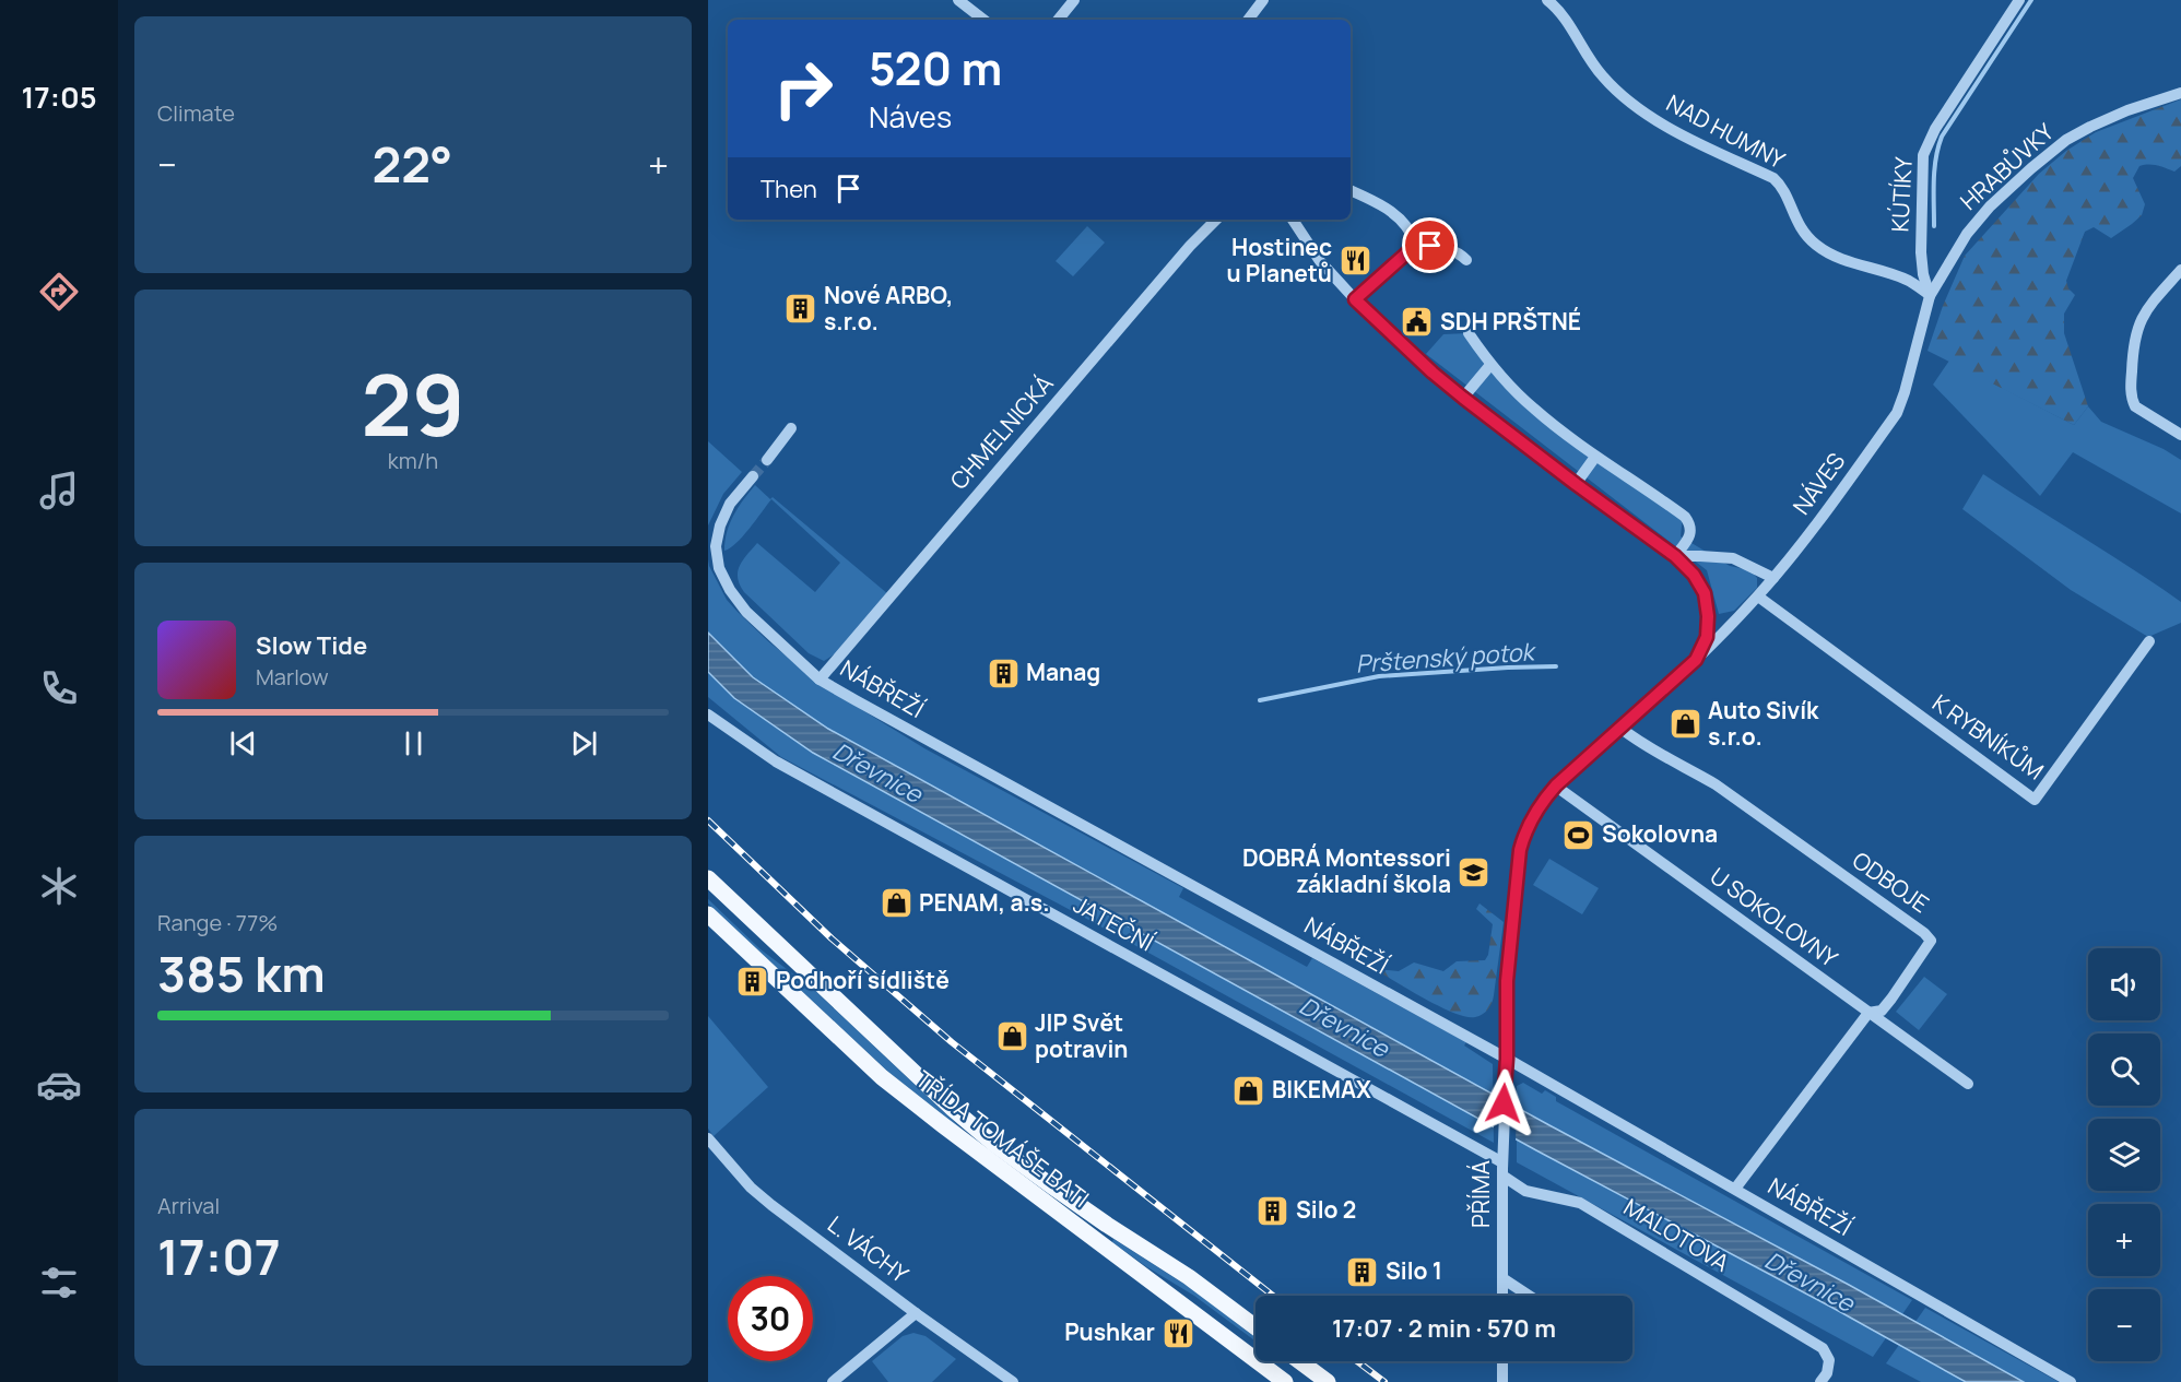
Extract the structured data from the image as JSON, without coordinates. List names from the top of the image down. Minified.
{"streets":{"main road":["TŘÍDA TOMÁŠE BATI"],"street":["NAD HUMNY","HRABŮVKY","KÚTÍKY","CHMELNICKÁ","NÁVES","NÁBŘEŽÍ","K RYBNÍKŮM","ODBOJE","U SOKOLOVNY","JATEČNÍ","PŘÍMÁ","MALOTOVA","L. VÁCHY"]},"crossings":[["NAD HUMNY","HRABŮVKY"],["NAD HUMNY","KÚTÍKY"],["HRABŮVKY","KÚTÍKY"],["KÚTÍKY","NÁVES"],["CHMELNICKÁ","NÁBŘEŽÍ"],["NÁVES","NÁBŘEŽÍ"],["NÁVES","K RYBNÍKŮM"],["NÁVES","ODBOJE"],["NÁVES","U SOKOLOVNY"],["NÁVES","PŘÍMÁ"],["NÁBŘEŽÍ","ODBOJE"],["ODBOJE","U SOKOLOVNY"],["JATEČNÍ","PŘÍMÁ"],["PŘÍMÁ","MALOTOVA"]],"water":["Prštenský potok","Dřevnice"],"places":{"restaurant":["Hostinec u Planetů","Pushkar"],"building":["Nové ARBO, s.r.o.","Manag","Podhoří sídliště","Silo 2","Silo 1"],"public building":["SDH PRŠTNÉ"],"shop":["Auto Sivík s.r.o.","PENAM, a.s.","JIP Svět potravin","BIKEMAX"],"sports":["Sokolovna"],"school or university":["DOBRÁ Montessori základní škola"]},"page":{"tabs":"17:05","tile":["Climate",["29","km/h"],["Range · 77%","385 km"],["Arrival","17:07"]],"turn":["520 m","Náves"],"heat":["−","22°","+"],"then":"Then","song":["Slow Tide","Marlow"],"map_buttons":["+","−"],"limit":"30","trip":"17:07 · 2 min · 570 m"}}
